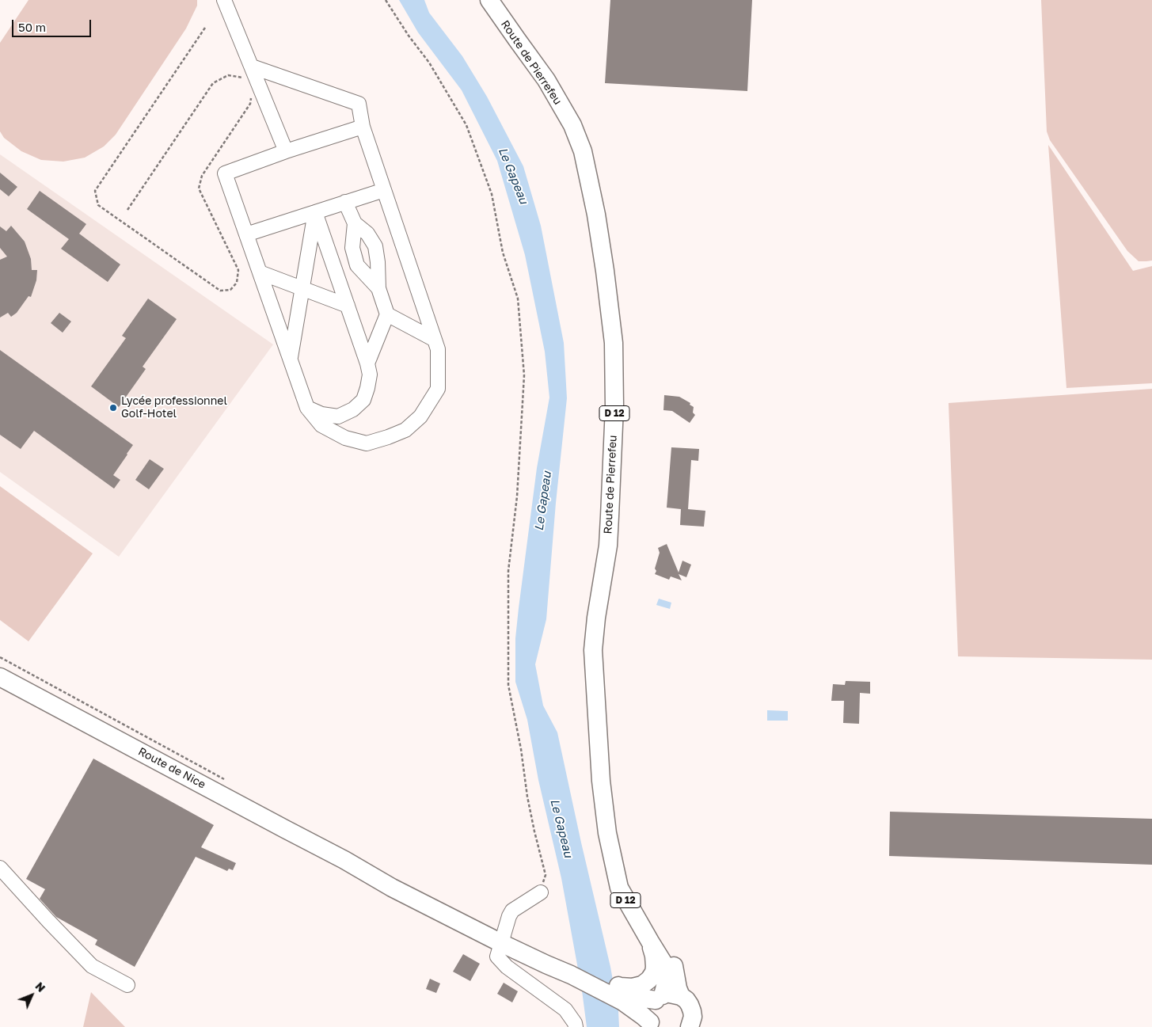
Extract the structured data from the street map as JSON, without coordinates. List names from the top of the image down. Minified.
{"streets":{"main road":["Route de Pierrefeu","D 12","Route de Nice"]},"crossings":[["Route de Pierrefeu","D 12"]],"water":["Le Gapeau"],"places":["Lycée professionnel Golf-Hotel"],"scale_bar":"50 m","north":"top right"}
